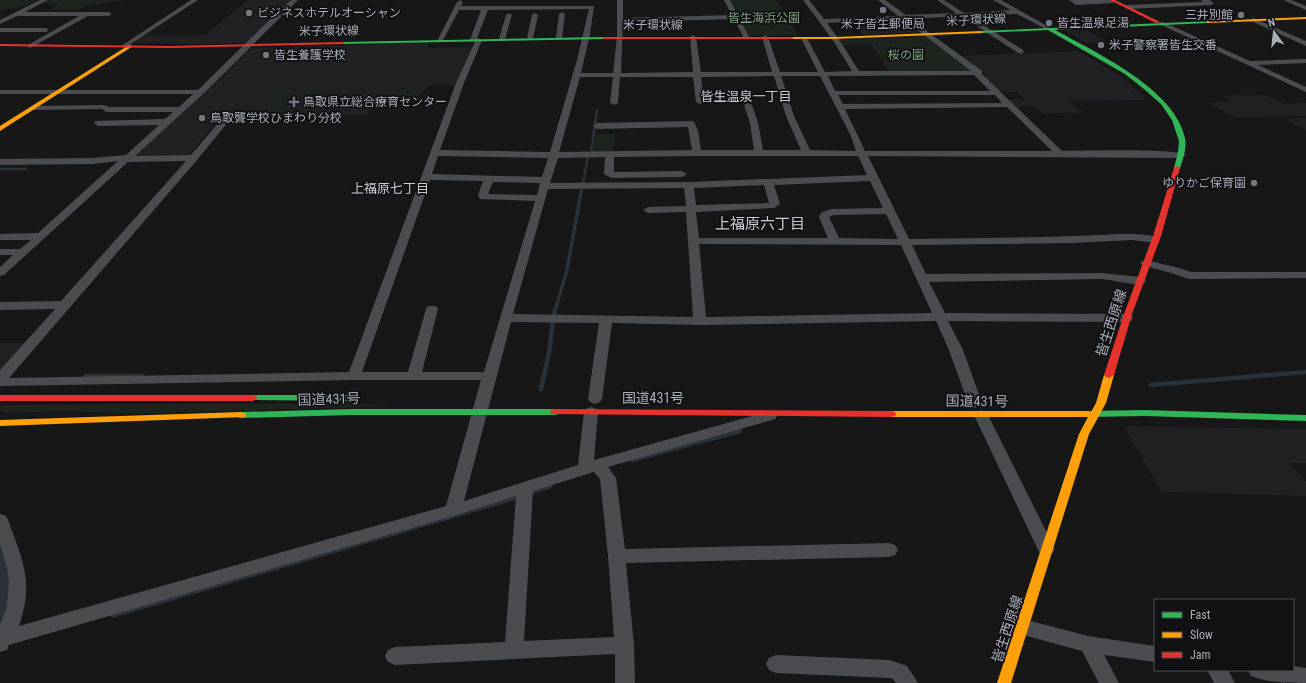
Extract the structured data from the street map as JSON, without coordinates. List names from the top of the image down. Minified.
{"streets":{"main road":["米子環状線","皆生西原線","国道431号"]},"crossings":[["米子環状線","皆生西原線"],["皆生西原線","国道431号"]],"districts":["皆生温泉一丁目","上福原七丁目","上福原六丁目"],"parks":["皆生海浜公園","桜の園"],"places":{"other":["米子皆生郵便局","ビジネスホテルオーシャン","三井別館","皆生温泉足湯","米子警察署皆生交番","皆生養護学校","鳥取聾学校ひまわり分校","ゆりかご保育園"],"health":["鳥取県立総合療育センター"]},"legend":["Fast","Slow","Jam"],"north":"top"}
